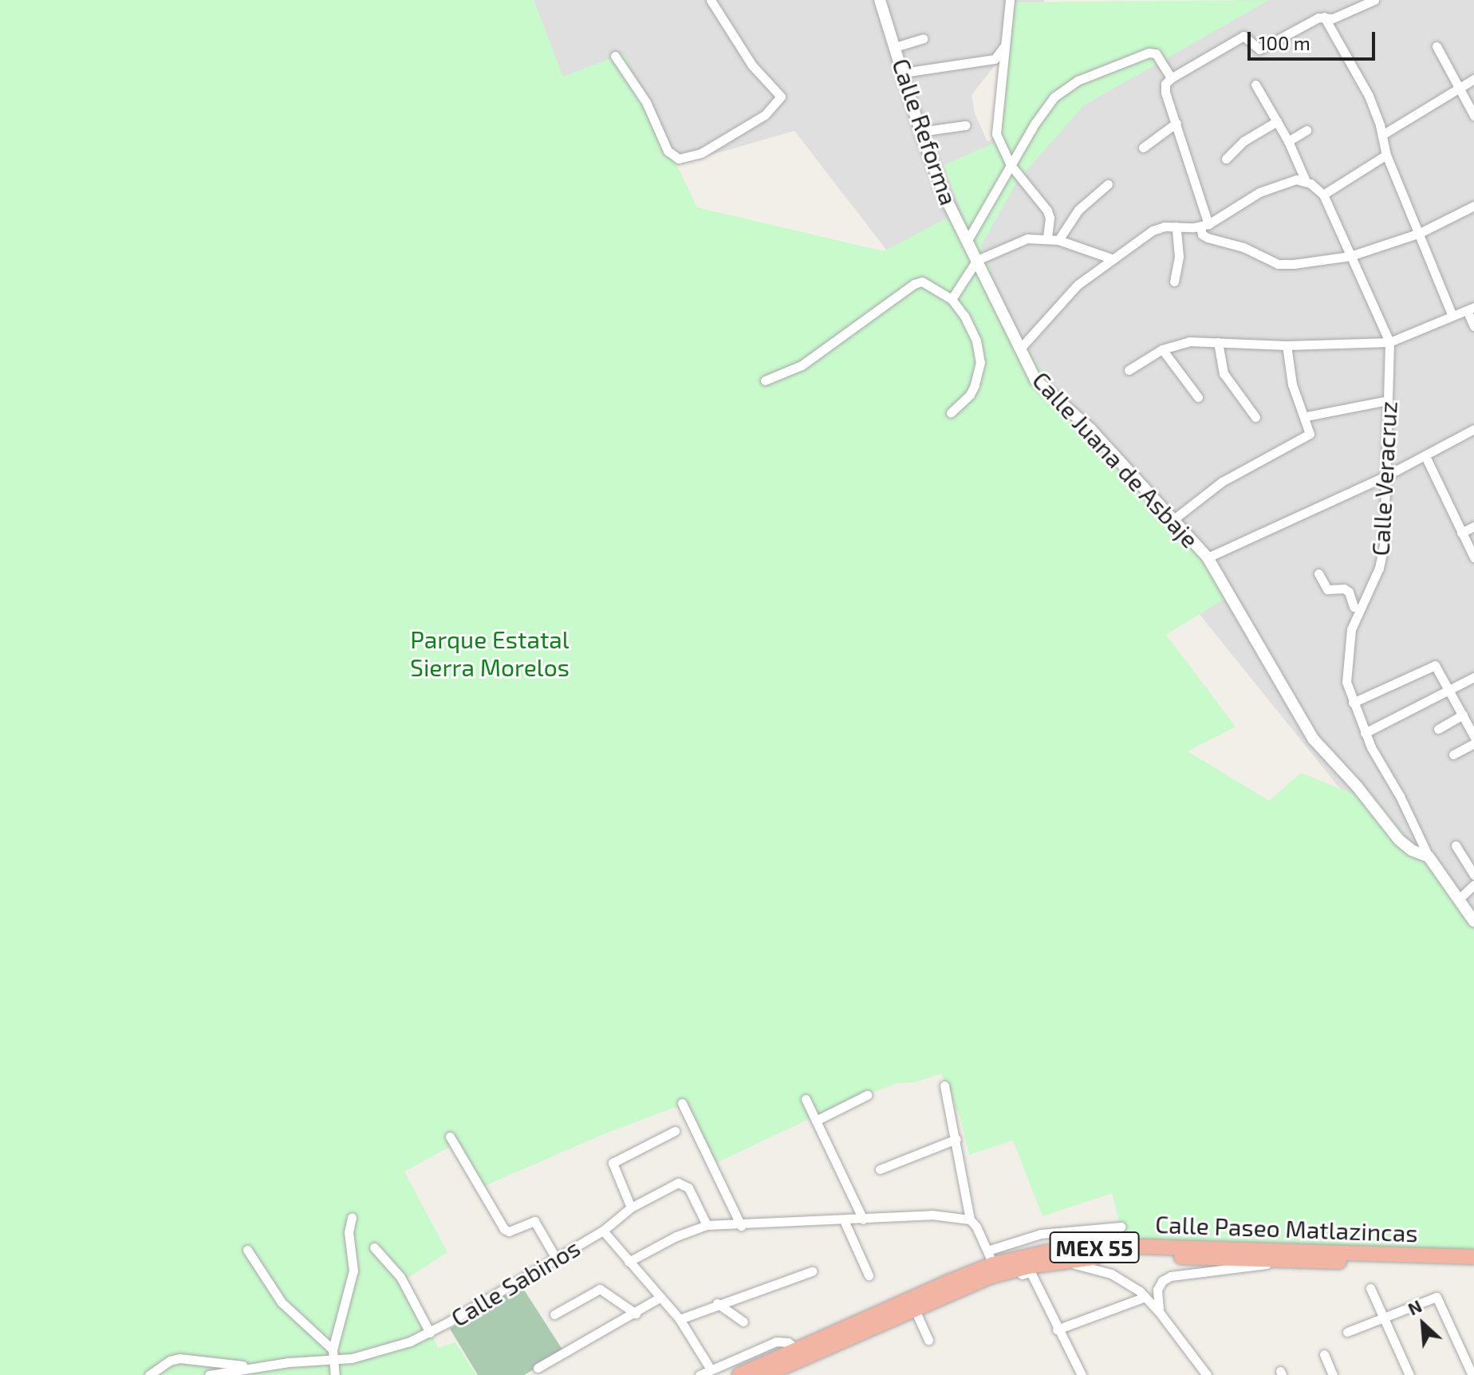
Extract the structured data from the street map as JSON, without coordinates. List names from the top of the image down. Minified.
{"streets":{"highway":["Calle Paseo Matlazincas","MEX 55"],"street":["Calle Reforma","Calle Juana de Asbaje","Calle Veracruz","Calle Sabinos"]},"crossings":[["Calle Reforma","Calle Juana de Asbaje"],["Calle Juana de Asbaje","Calle Veracruz"]],"parks":["Parque Estatal Sierra Morelos"],"scale_bar":"100 m","north":"top left"}
